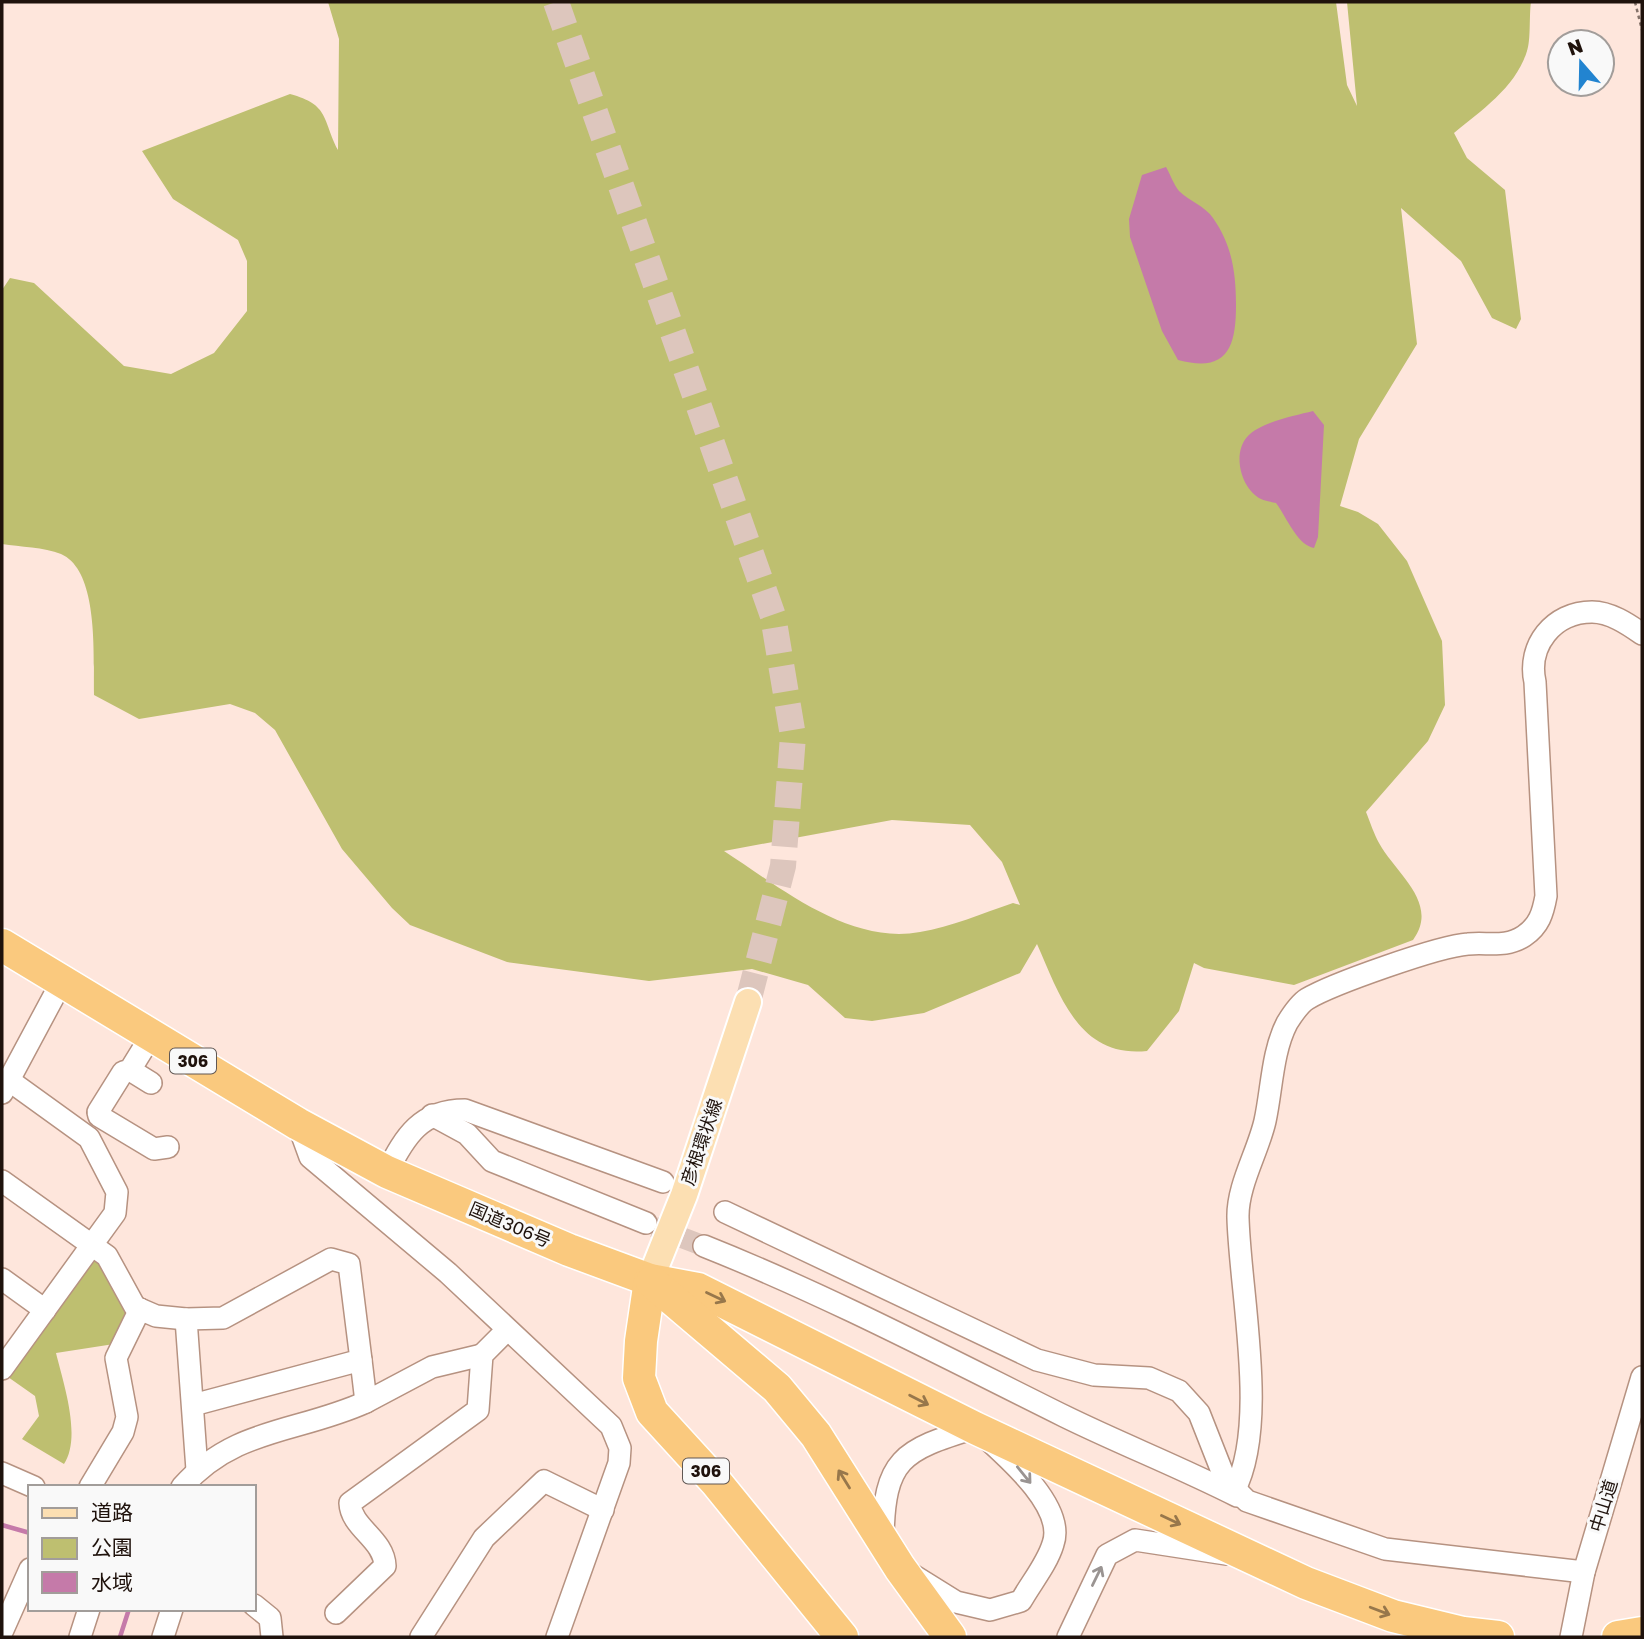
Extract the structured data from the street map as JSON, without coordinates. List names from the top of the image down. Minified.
{"streets":{"highway":["306","国道306号"],"main road":["彦根環状線"],"street":["中山道"]},"crossings":[["306","彦根環状線"],["306","国道306号"],["彦根環状線","国道306号"]],"legend":["道路","公園","水域"],"north":"top"}
